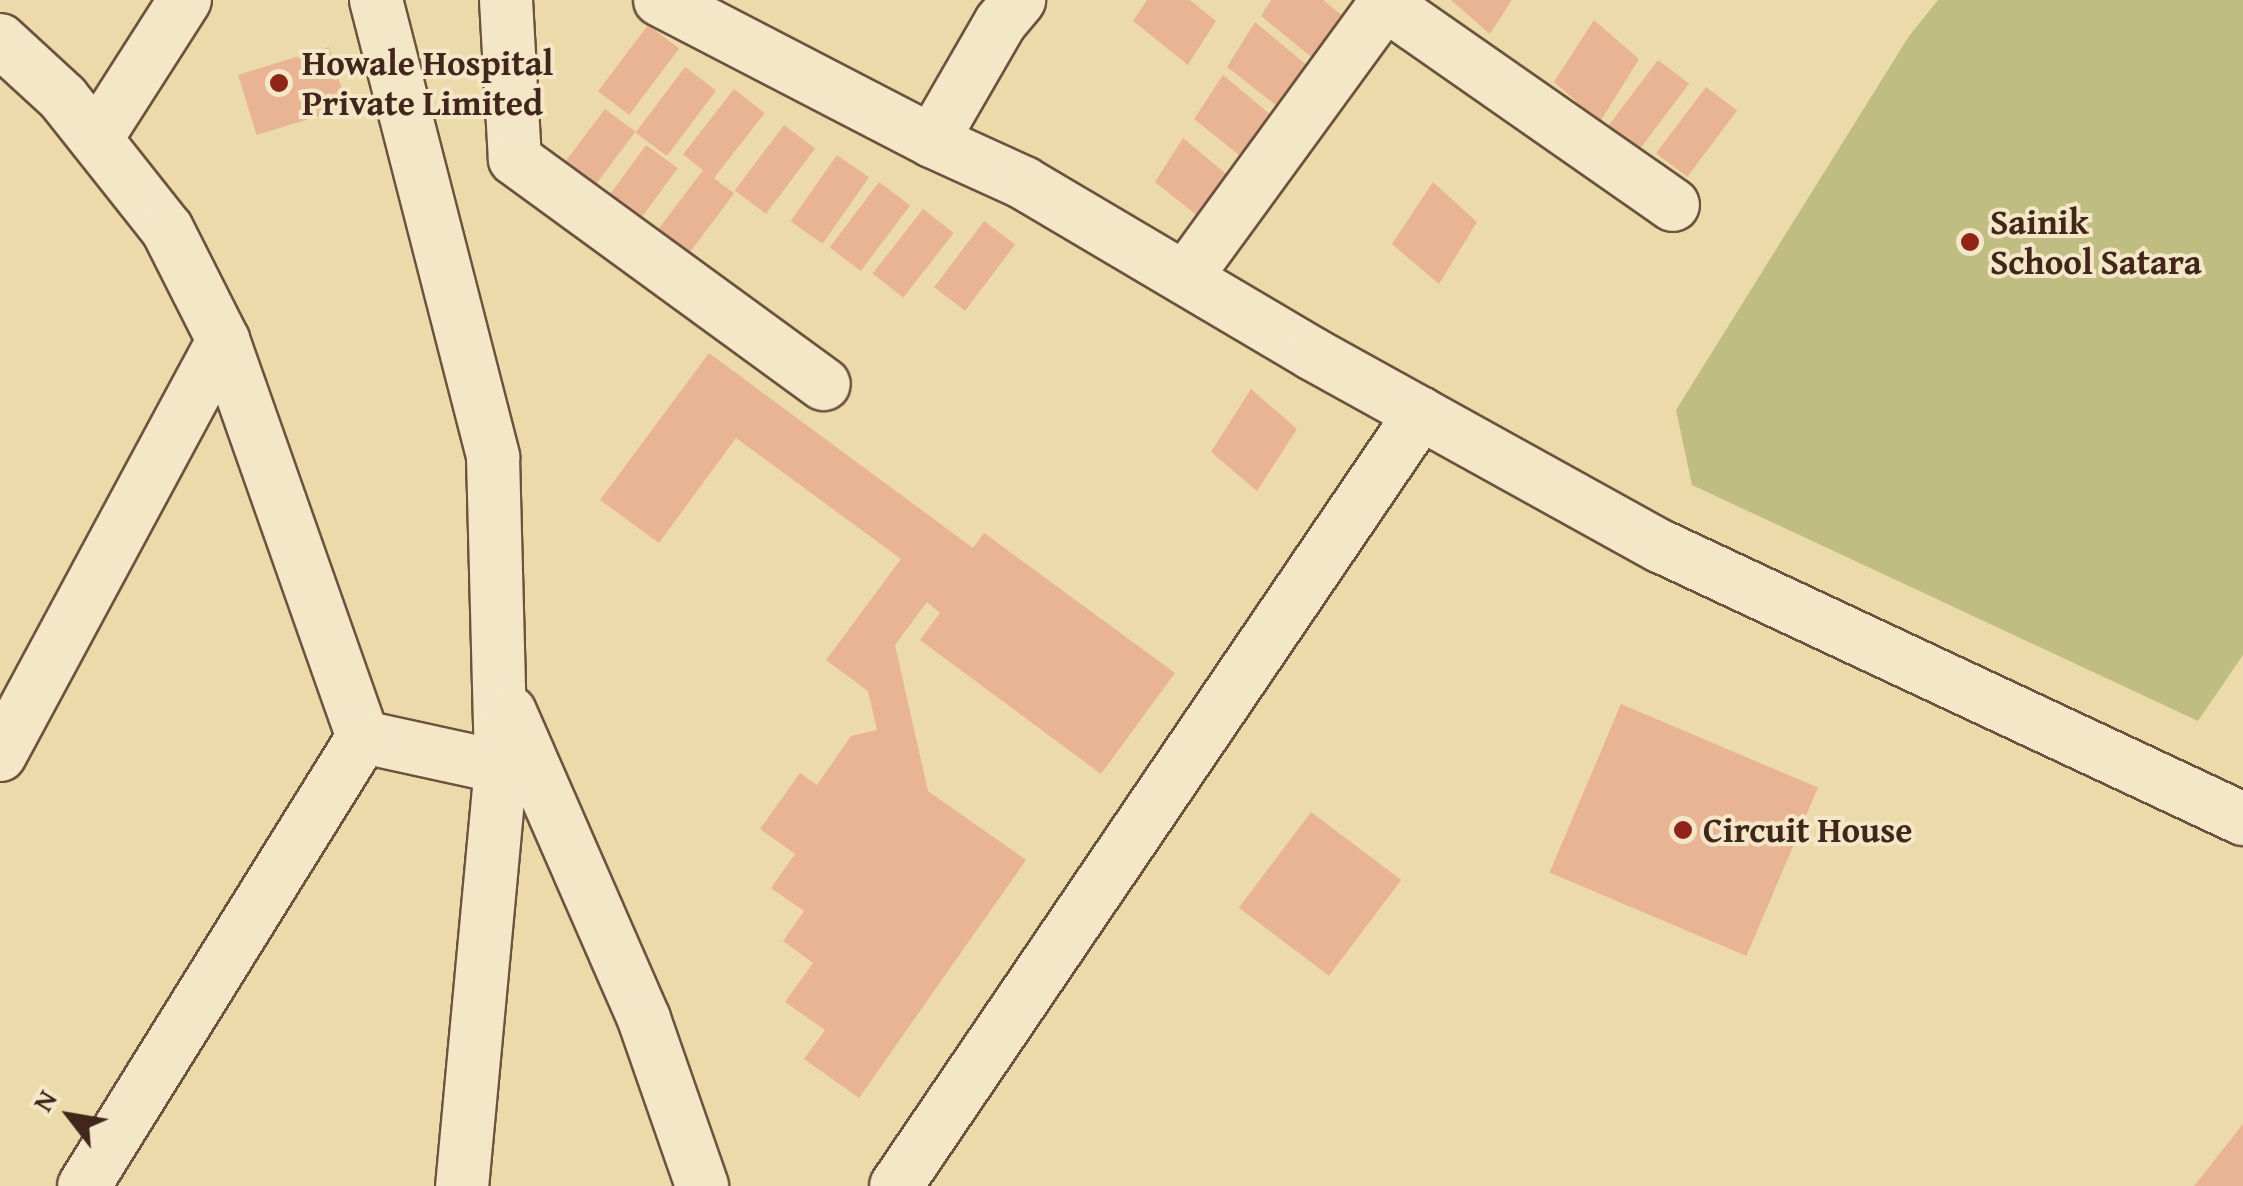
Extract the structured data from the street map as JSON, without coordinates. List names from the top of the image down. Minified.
{"places":["Howale Hospital Private Limited","Sainik School Satara","Circuit House"],"north":"top left"}
